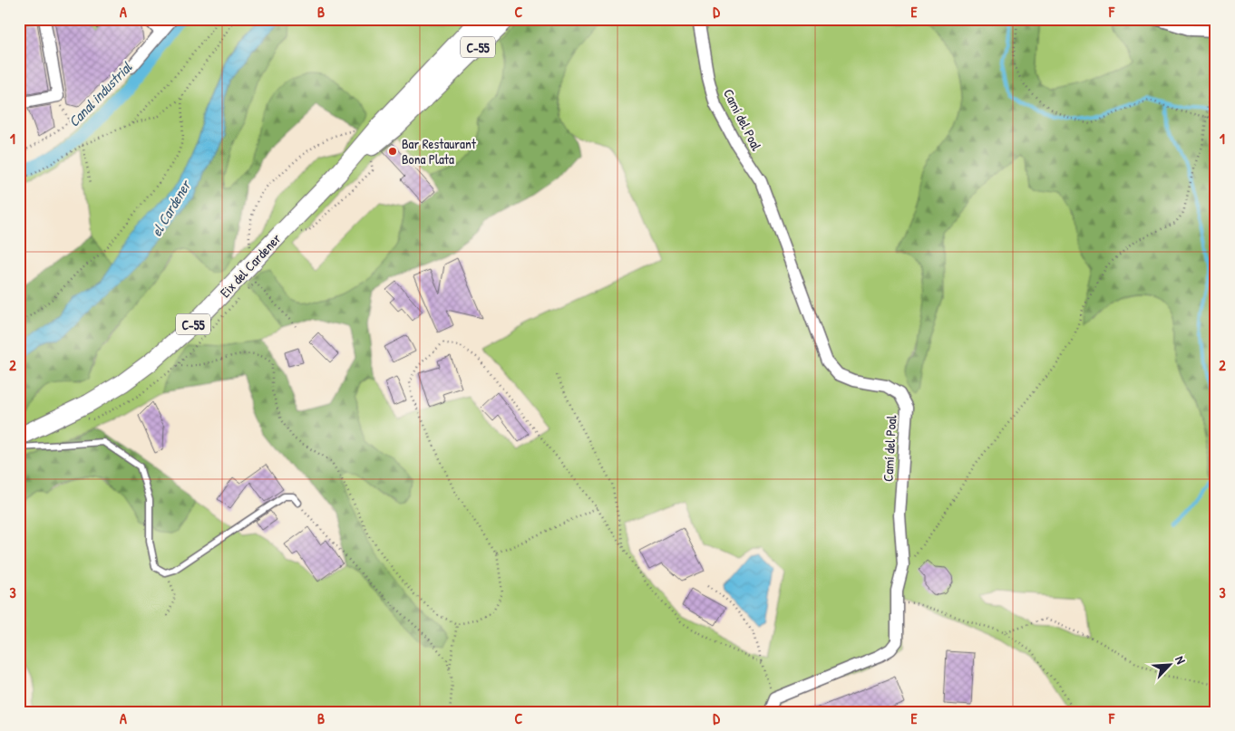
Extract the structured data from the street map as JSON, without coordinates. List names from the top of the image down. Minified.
{"streets":{"main road":["C-55","Eix del Cardener"],"street":["Camí del Poal"]},"water":["Canal industrial","el Cardener"],"places":["Bar Restaurant Bona Plata"],"north":"top right","grid":{"columns":["A","B","C","D","E","F"],"rows":["1","2","3"]}}
